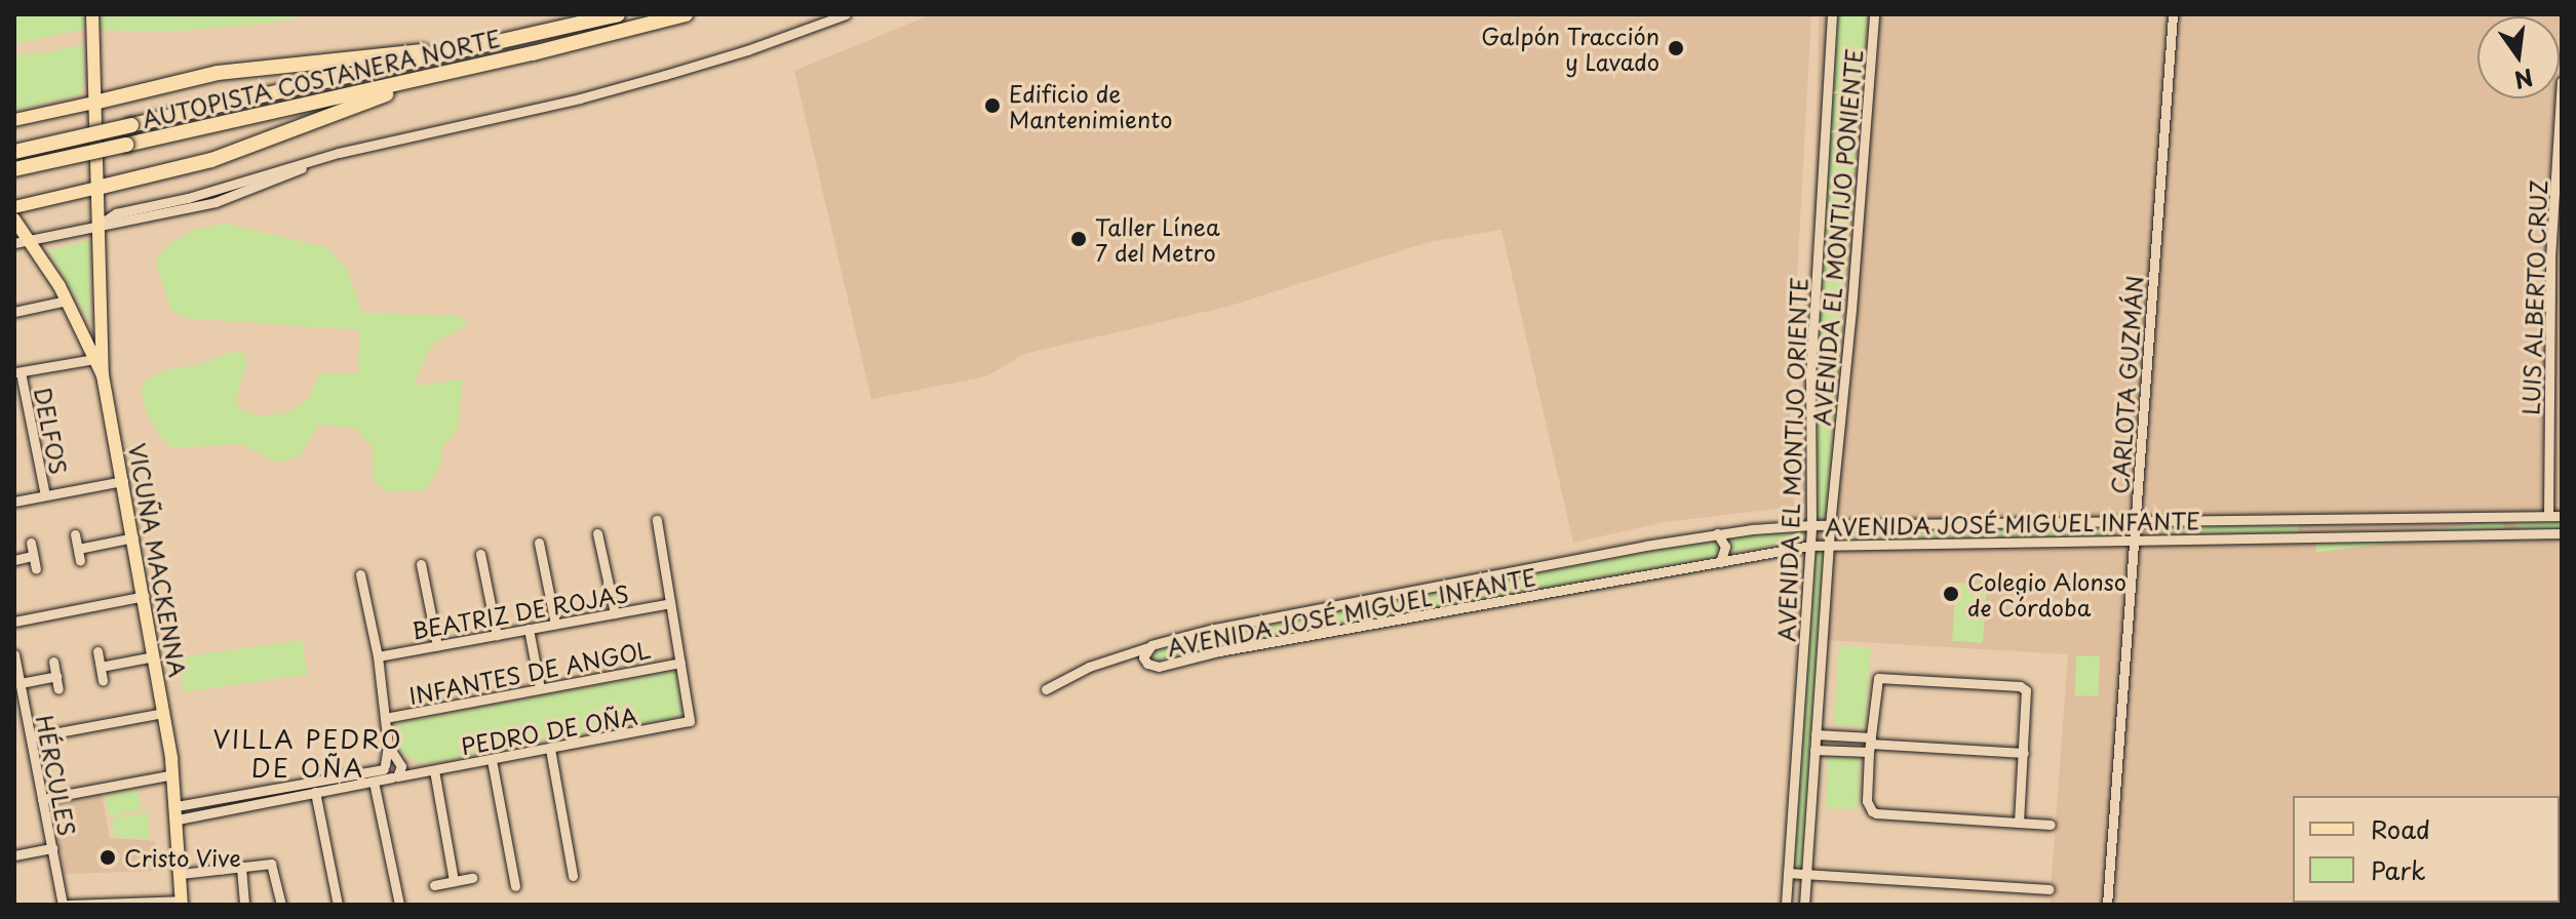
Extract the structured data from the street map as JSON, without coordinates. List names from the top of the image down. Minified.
{"streets":{"highway":["AUTOPISTA COSTANERA NORTE"],"main road":["VICUÑA MACKENNA"],"street":["AVENIDA EL MONTIJO PONIENTE","LUIS ALBERTO CRUZ","CARLOTA GUZMÁN","DELFOS","AVENIDA EL MONTIJO ORIENTE","AVENIDA JOSÉ MIGUEL INFANTE","BEATRIZ DE ROJAS","INFANTES DE ANGOL","PEDRO DE OÑA","HÉRCULES"]},"crossings":[["AVENIDA EL MONTIJO PONIENTE","AVENIDA JOSÉ MIGUEL INFANTE"],["LUIS ALBERTO CRUZ","AVENIDA JOSÉ MIGUEL INFANTE"],["CARLOTA GUZMÁN","AVENIDA JOSÉ MIGUEL INFANTE"],["AVENIDA EL MONTIJO ORIENTE","AVENIDA JOSÉ MIGUEL INFANTE"],["VICUÑA MACKENNA","PEDRO DE OÑA"],["INFANTES DE ANGOL","PEDRO DE OÑA"]],"districts":["VILLA PEDRO DE OÑA"],"places":["Galpón Tracción y Lavado","Edificio de Mantenimiento","Taller Línea 7 del Metro","Colegio Alonso de Córdoba","Cristo Vive"],"legend":["Road","Park"],"north":"bottom"}
